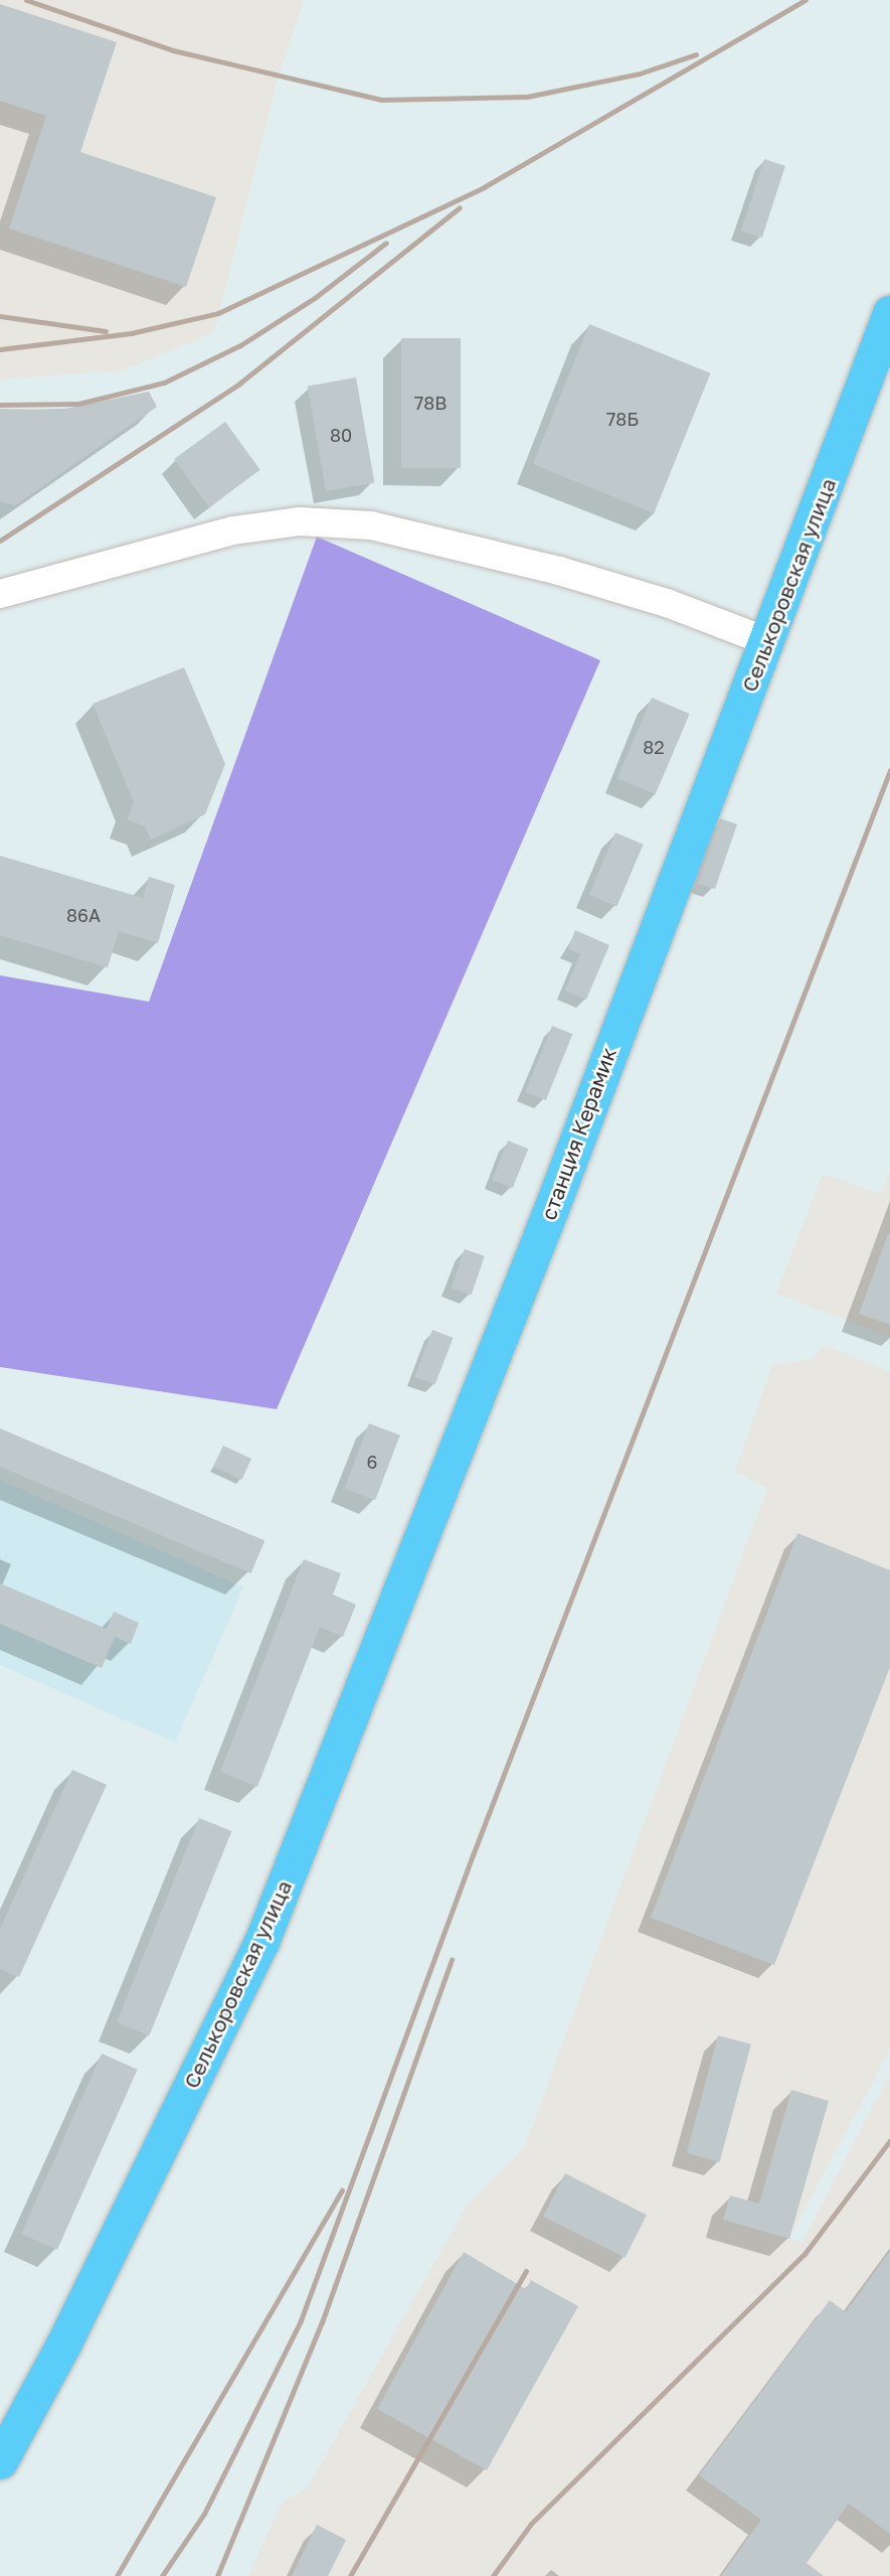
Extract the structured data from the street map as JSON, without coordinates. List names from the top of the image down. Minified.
{"streets":{"main road":["Селькоровская улица","станция Керамик"]},"crossings":[["Селькоровская улица","станция Керамик"]],"house_numbers":["78В","78Б","80","82","86А","6"]}
